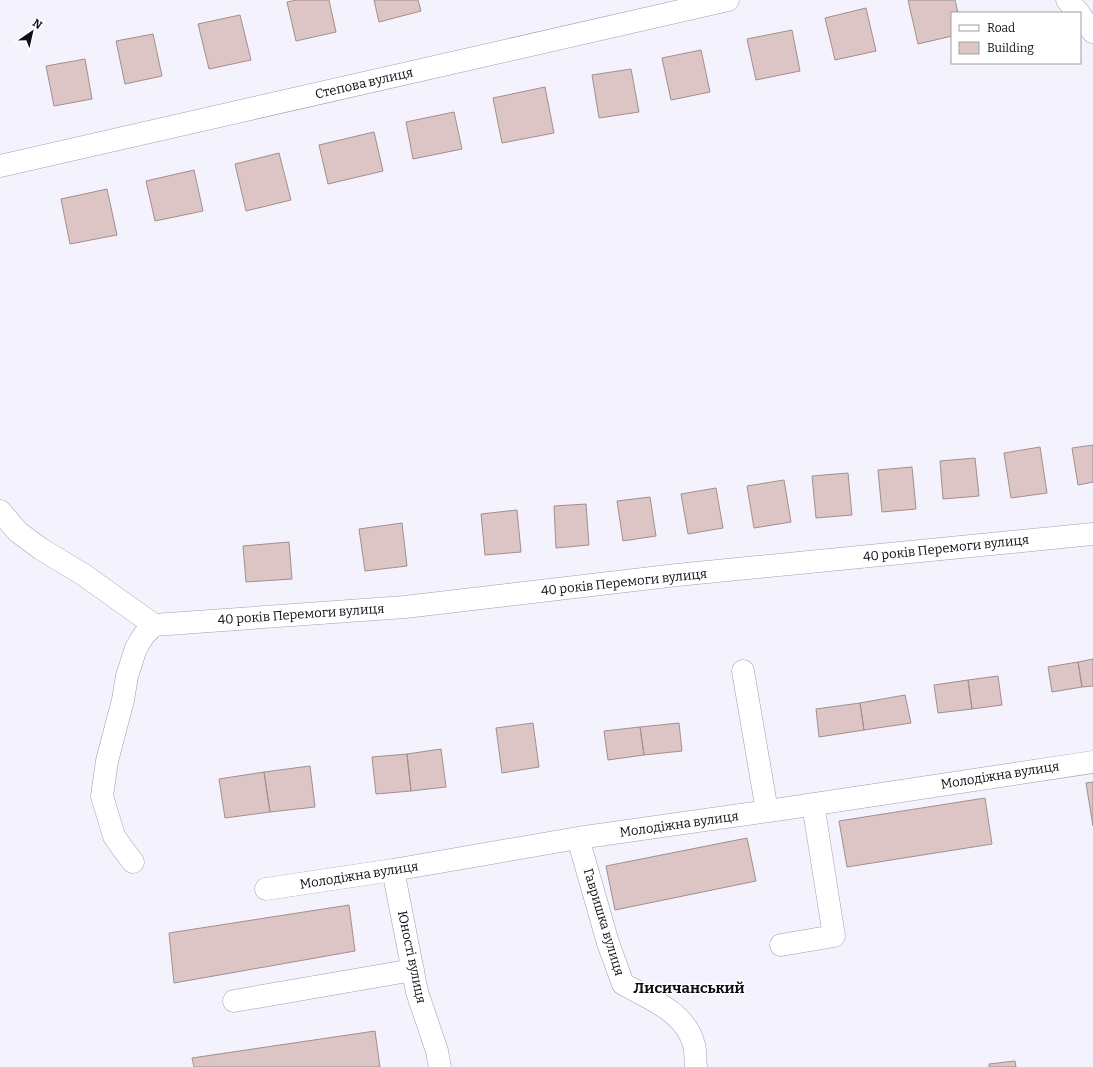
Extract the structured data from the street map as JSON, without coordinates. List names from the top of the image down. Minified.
{"streets":{"street":["Степова вулиця","40 років Перемоги вулиця","Молодіжна вулиця","Гавришка вулиця","Юності вулиця"]},"crossings":[["Молодіжна вулиця","Гавришка вулиця"],["Молодіжна вулиця","Юності вулиця"]],"districts":["Лисичанський"],"legend":["Road","Building"],"north":"top right"}
